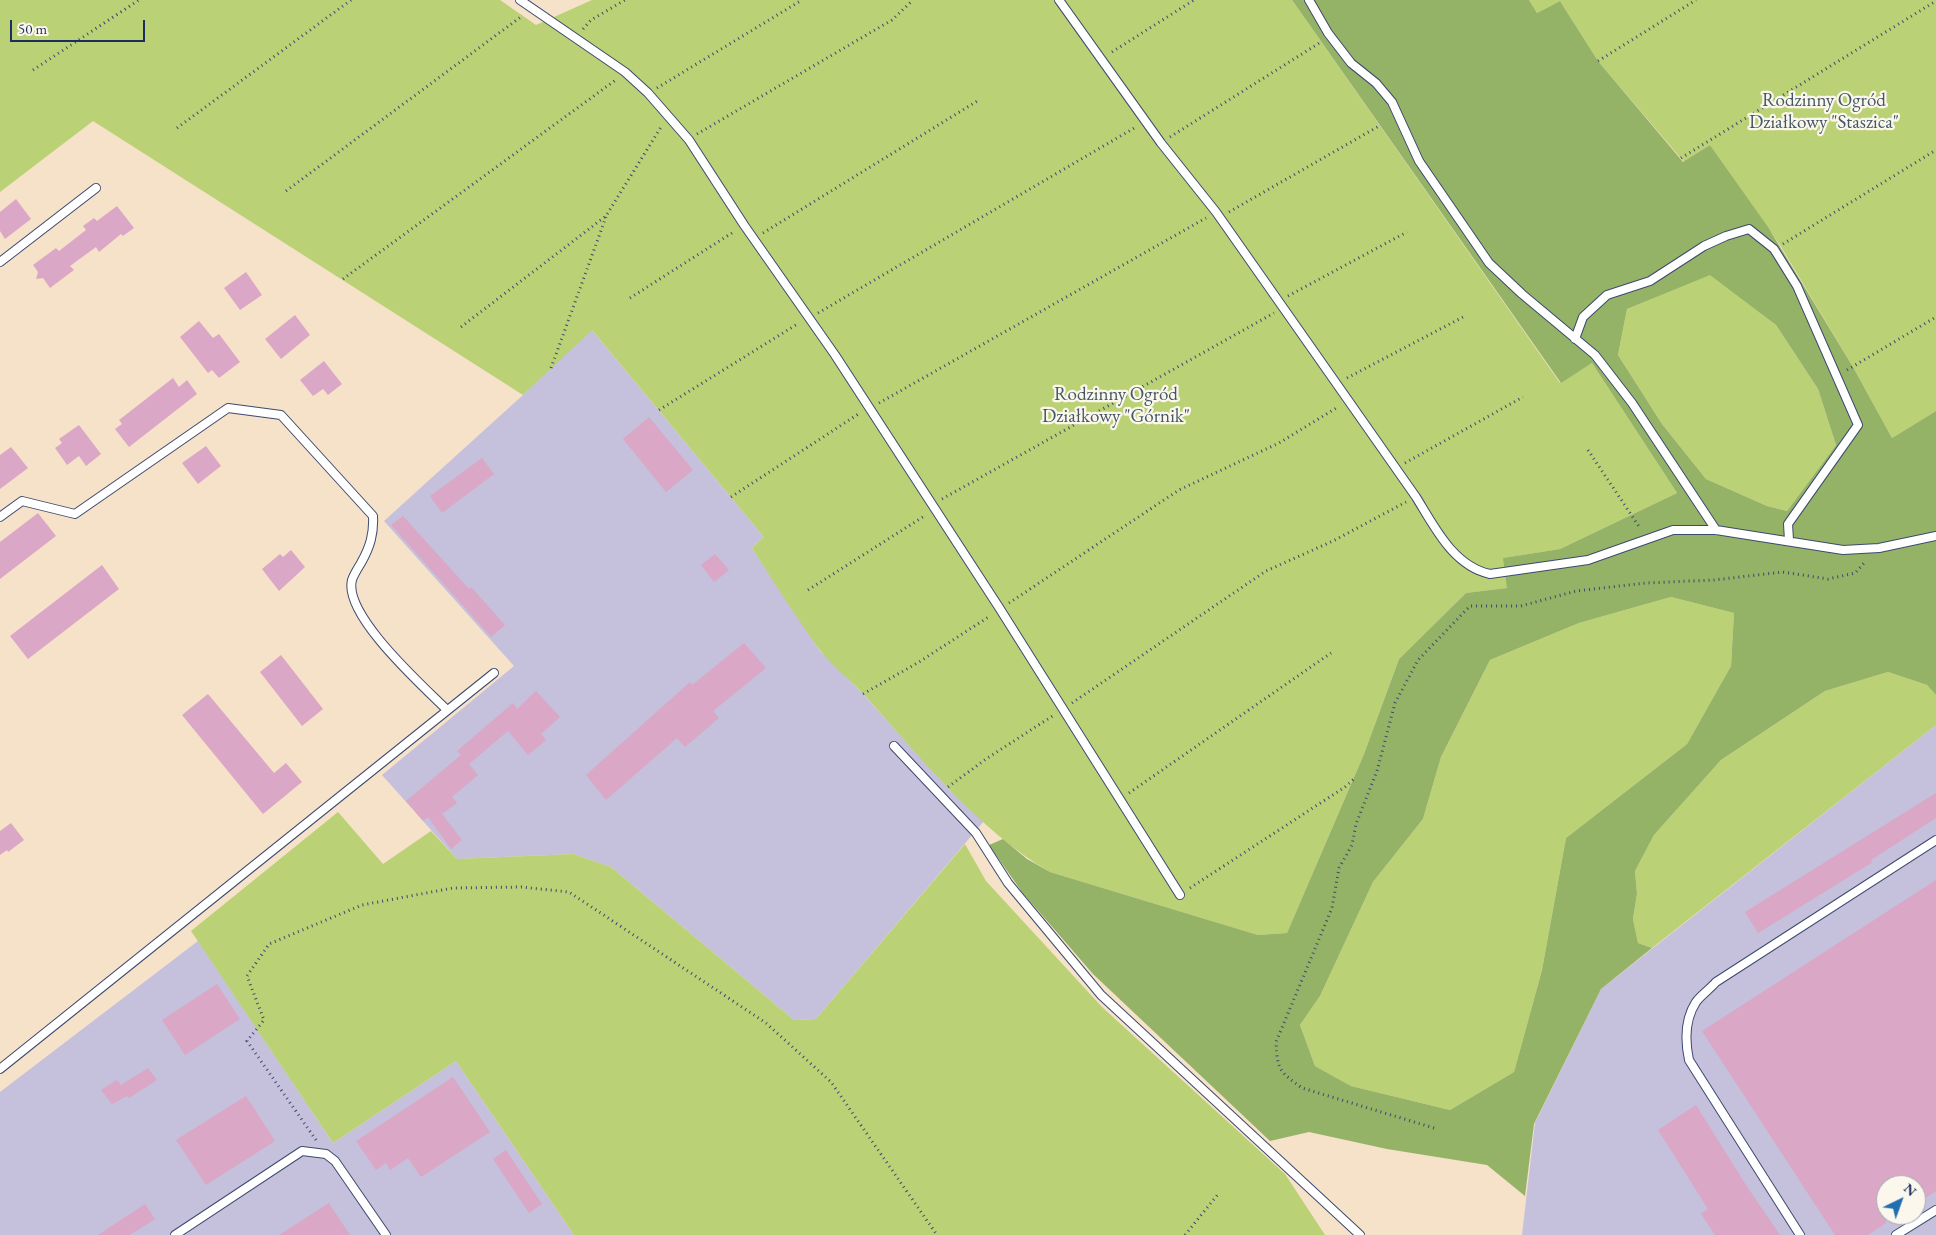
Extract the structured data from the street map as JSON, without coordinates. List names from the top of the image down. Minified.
{"parks":["Rodzinny Ogród Działkowy \"Staszica\"","Rodzinny Ogród Działkowy \"Górnik\""],"scale_bar":"50 m","north":"top right"}
